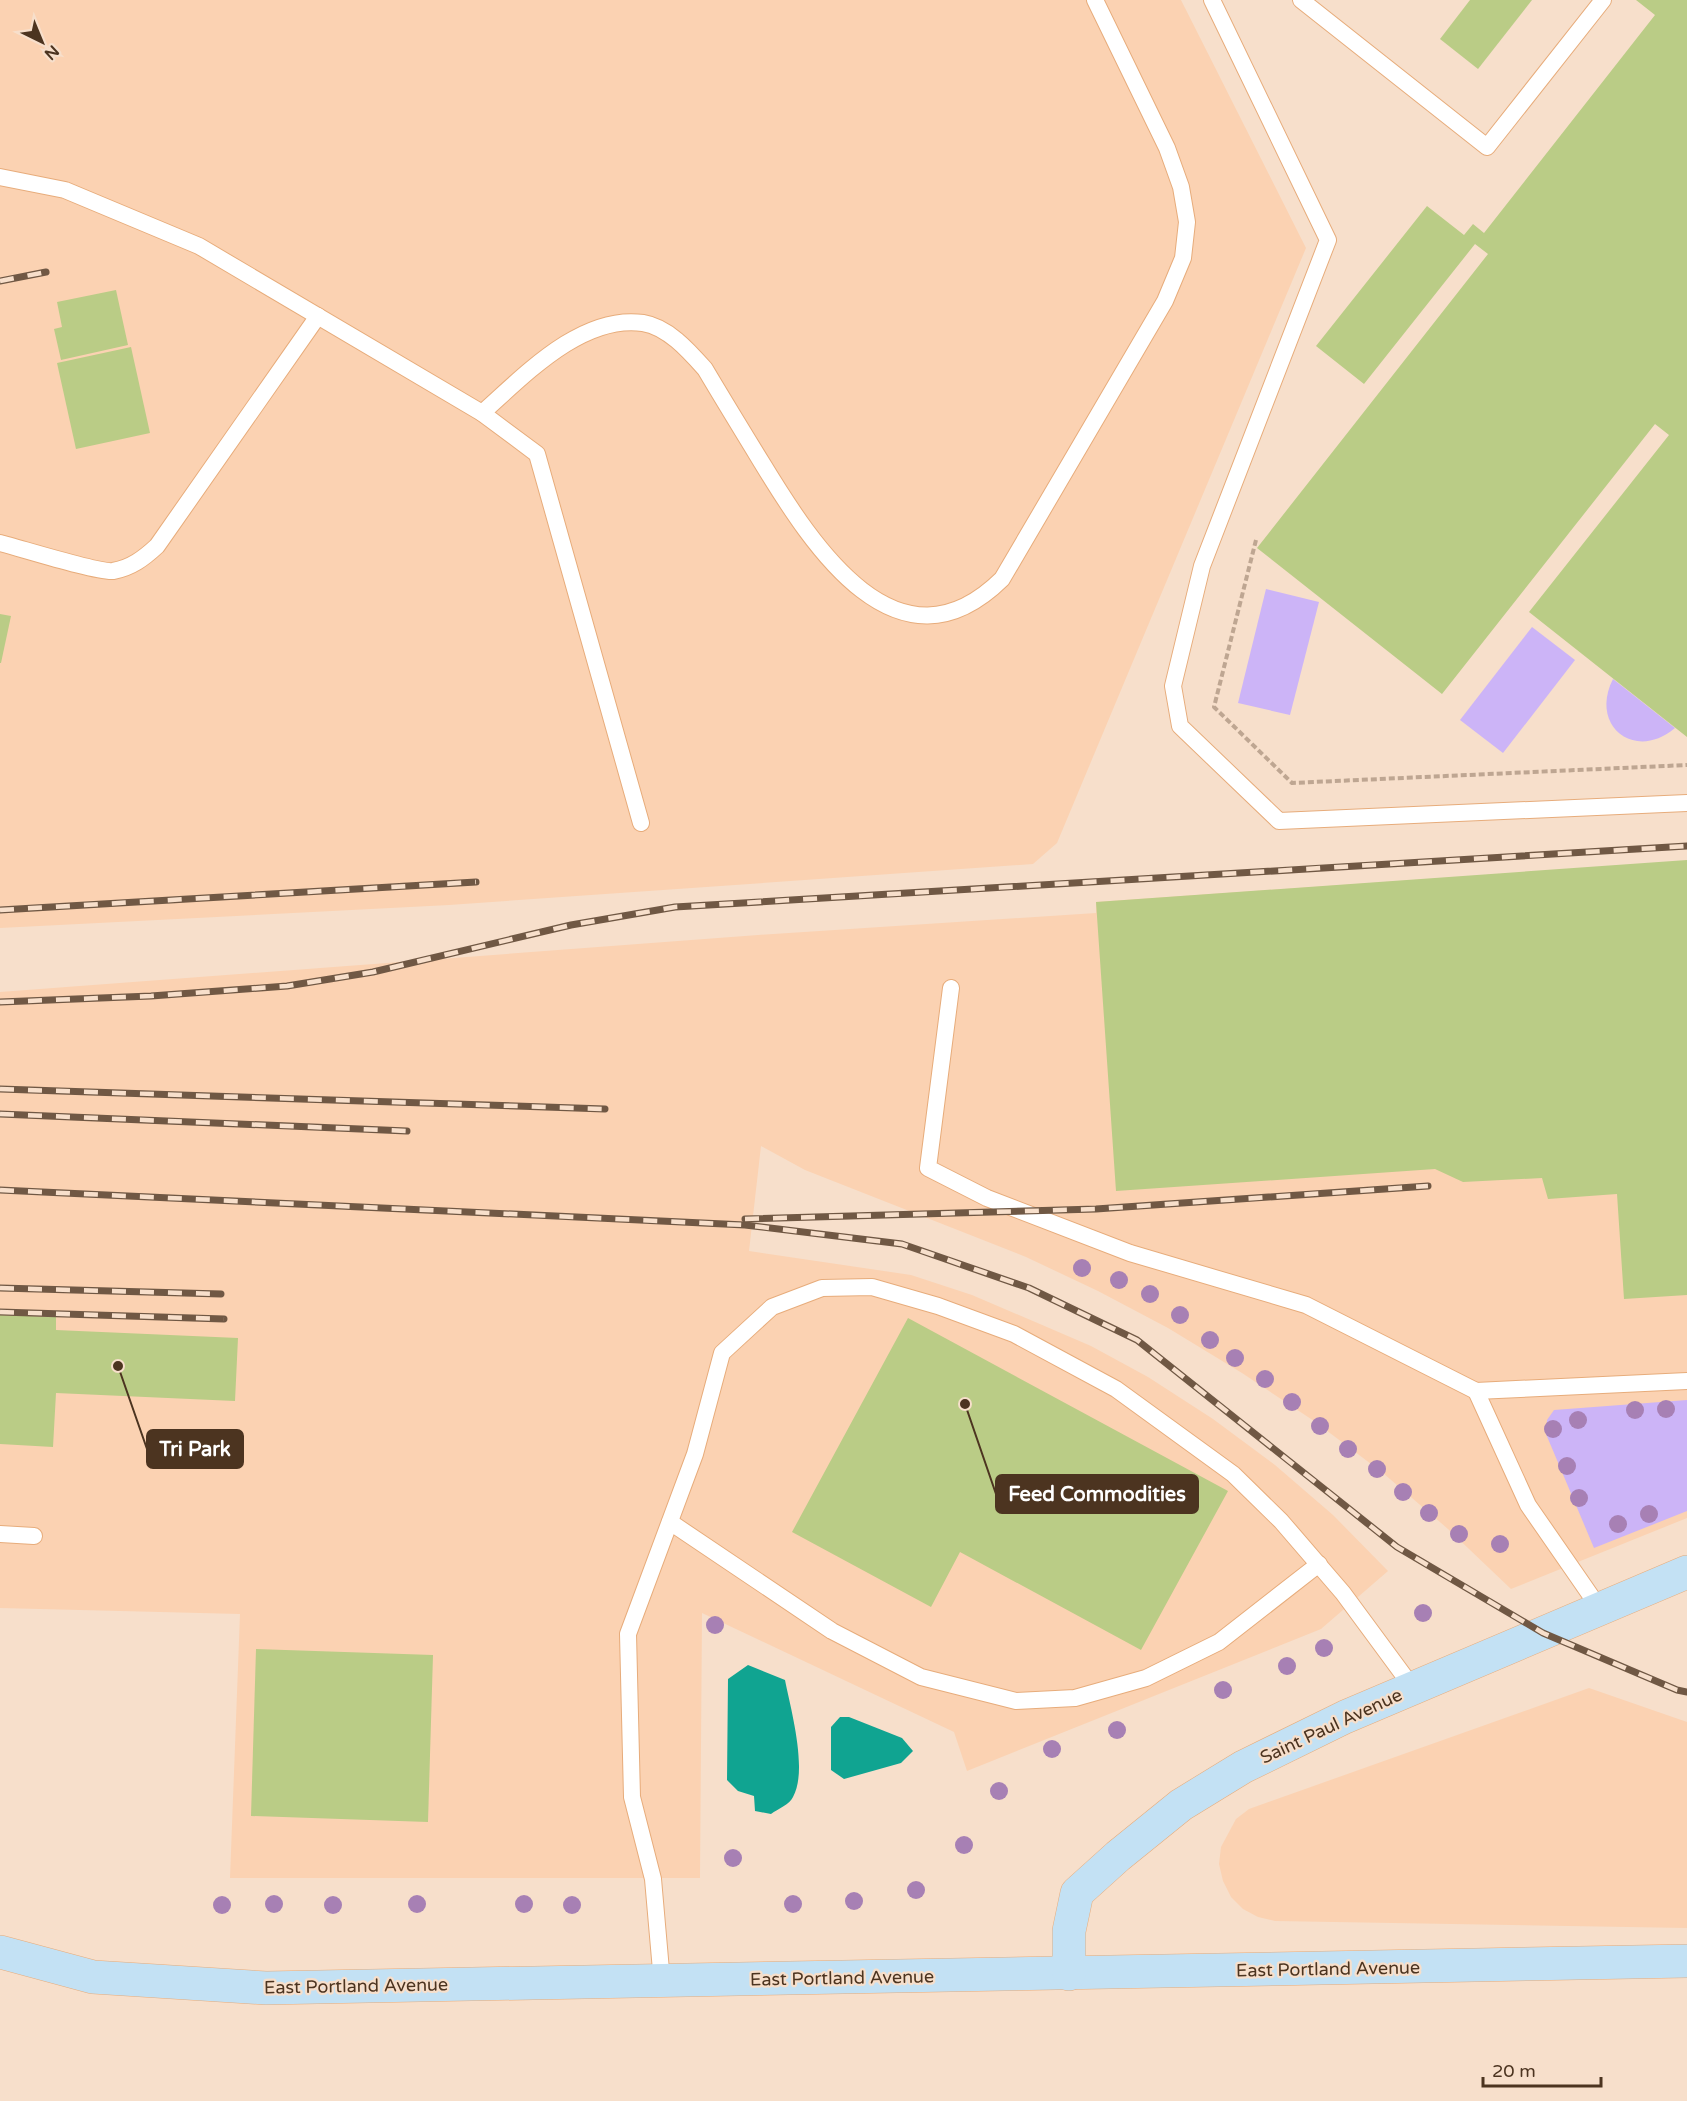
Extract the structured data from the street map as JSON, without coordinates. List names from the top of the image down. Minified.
{"streets":{"street":["Saint Paul Avenue","East Portland Avenue"]},"crossings":[["Saint Paul Avenue","East Portland Avenue"]],"places":["Tri Park","Feed Commodities"],"scale_bar":"20 m","north":"bottom right"}
